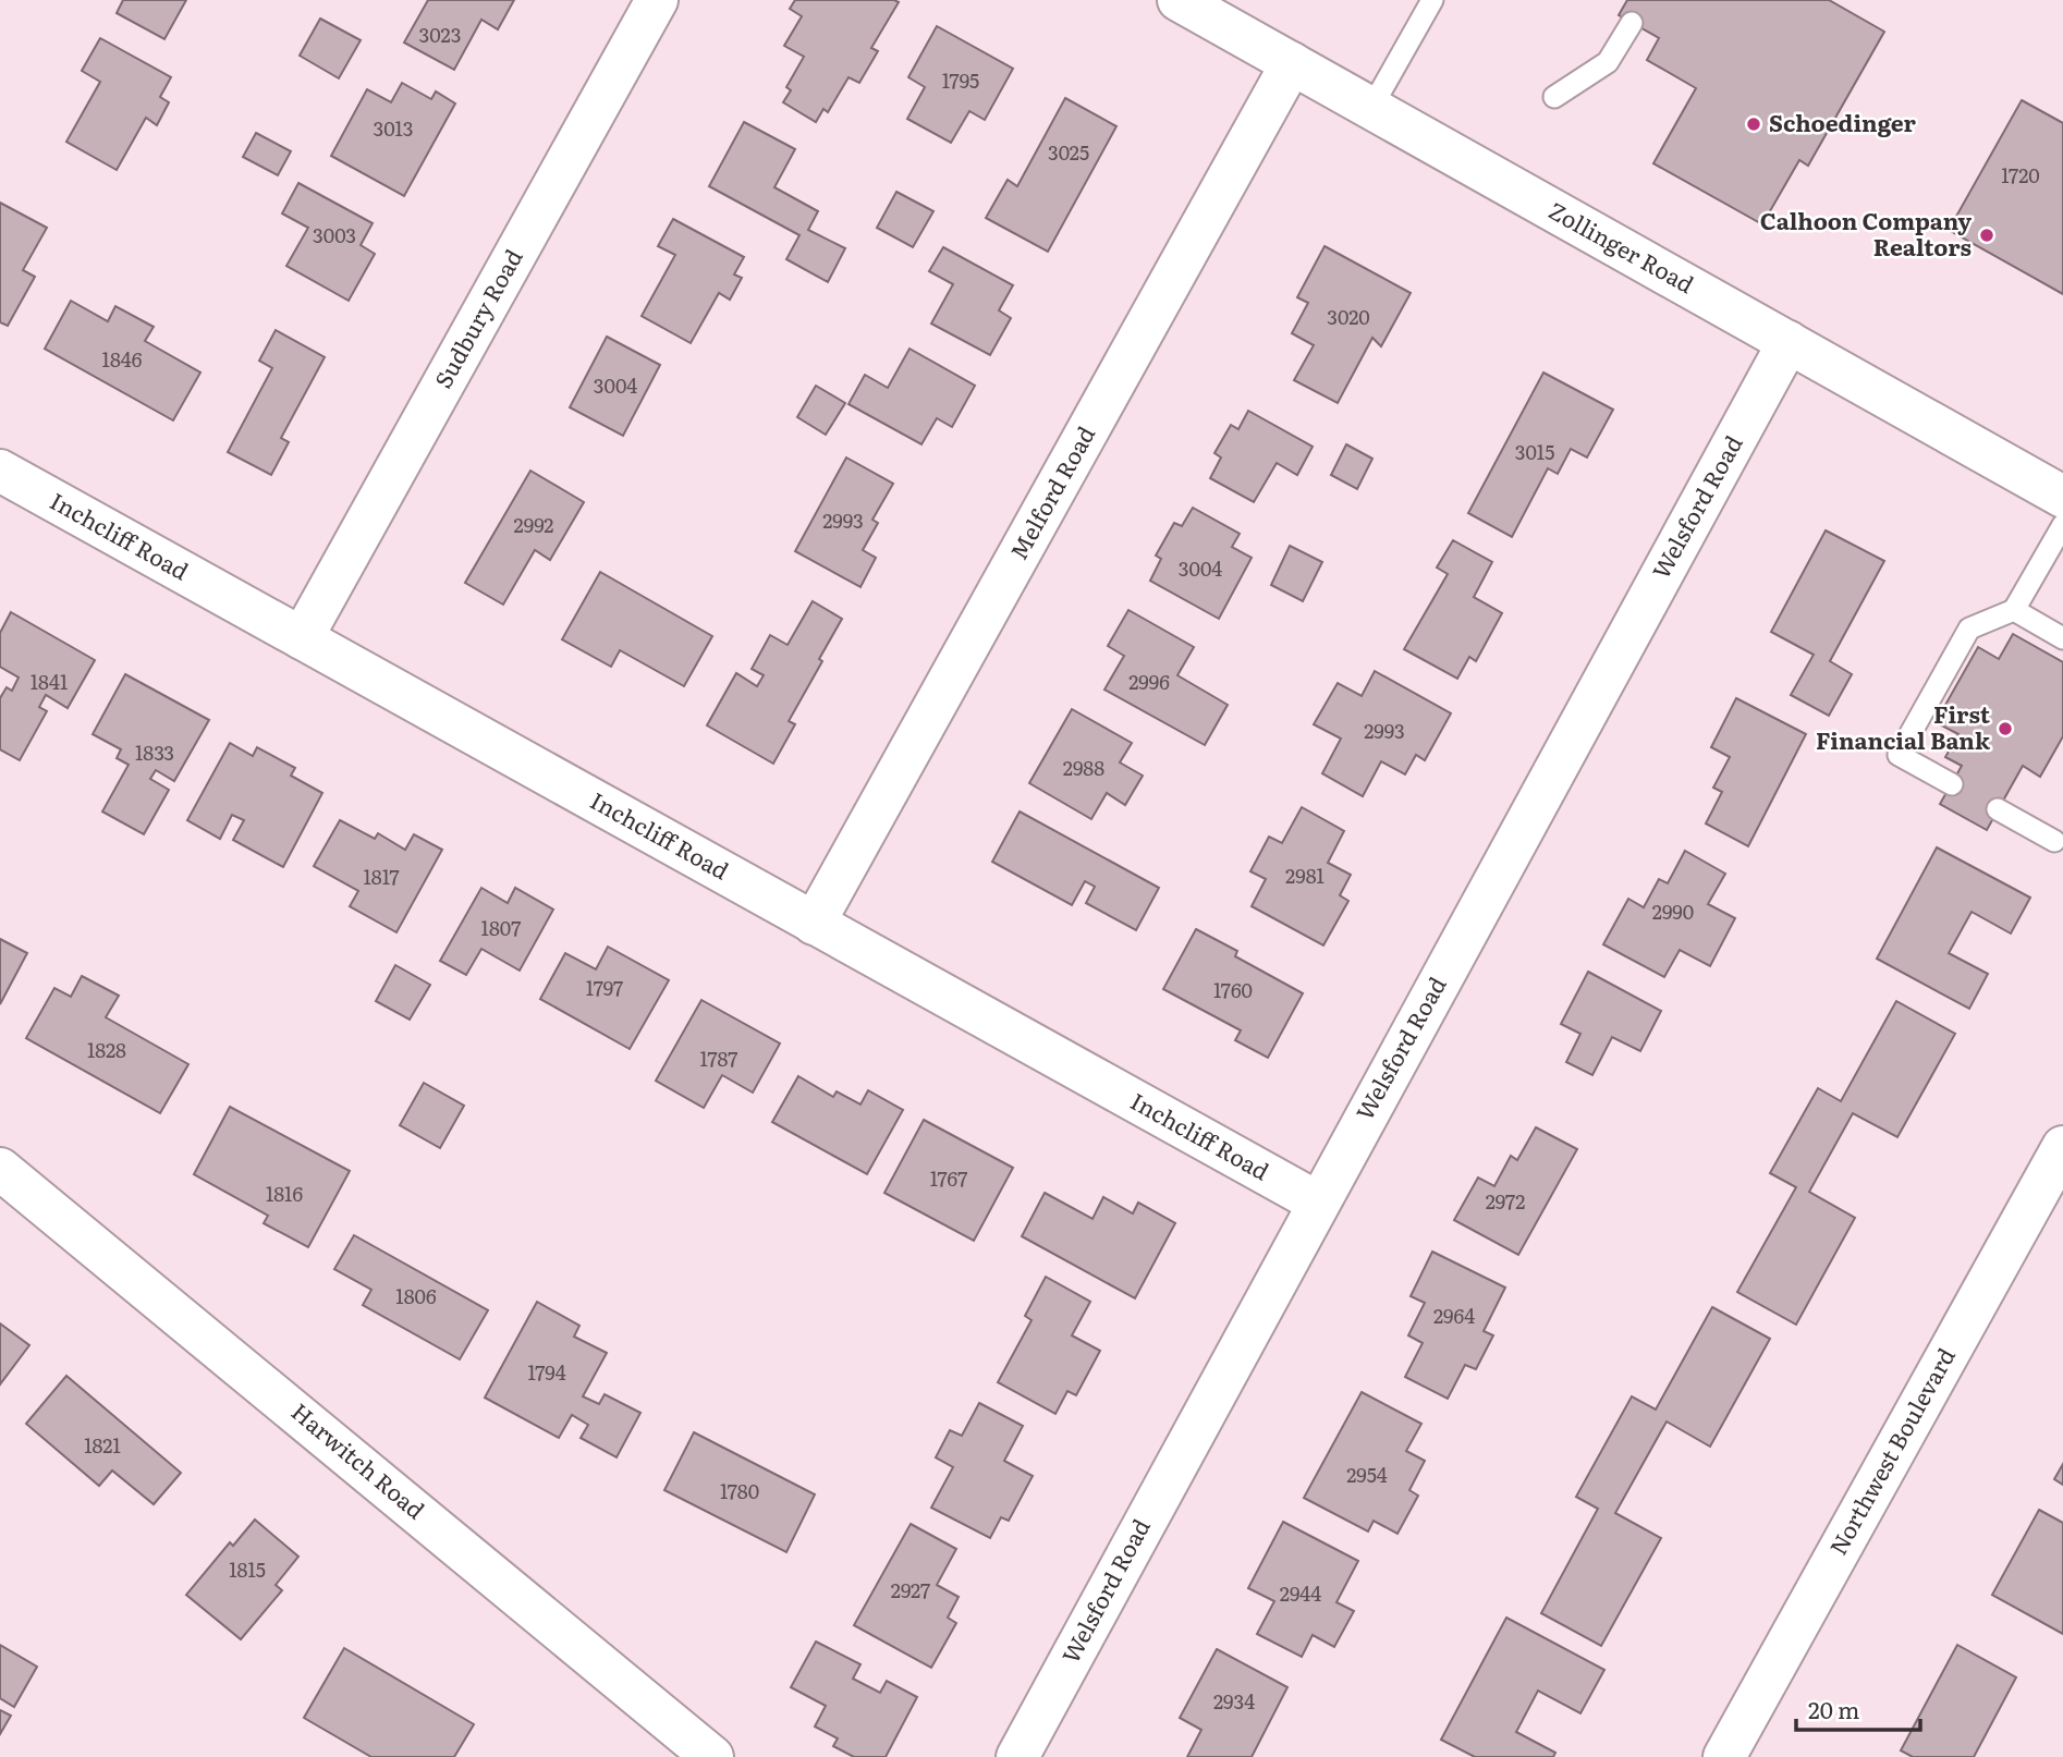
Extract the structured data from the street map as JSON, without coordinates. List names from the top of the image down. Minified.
{"streets":{"street":["Zollinger Road","Sudbury Road","Melford Road","Welsford Road","Inchcliff Road","Northwest Boulevard","Harwitch Road"]},"crossings":[["Zollinger Road","Melford Road"],["Zollinger Road","Welsford Road"],["Sudbury Road","Inchcliff Road"],["Melford Road","Inchcliff Road"],["Welsford Road","Inchcliff Road"]],"places":["Schoedinger","Calhoon Company Realtors","First Financial Bank"],"house_numbers":["3023","1795","3013","3025","1720","3003","3020","1846","3004","3015","2993","2992","3004","1841","2996","2993","1833","2988","2981","1817","2990","1807","1797","1760","1828","1787","1767","1816","2972","1806","2964","1794","1821","2954","1780","1815","2927","2944","2934"],"scale_bar":"20 m"}
